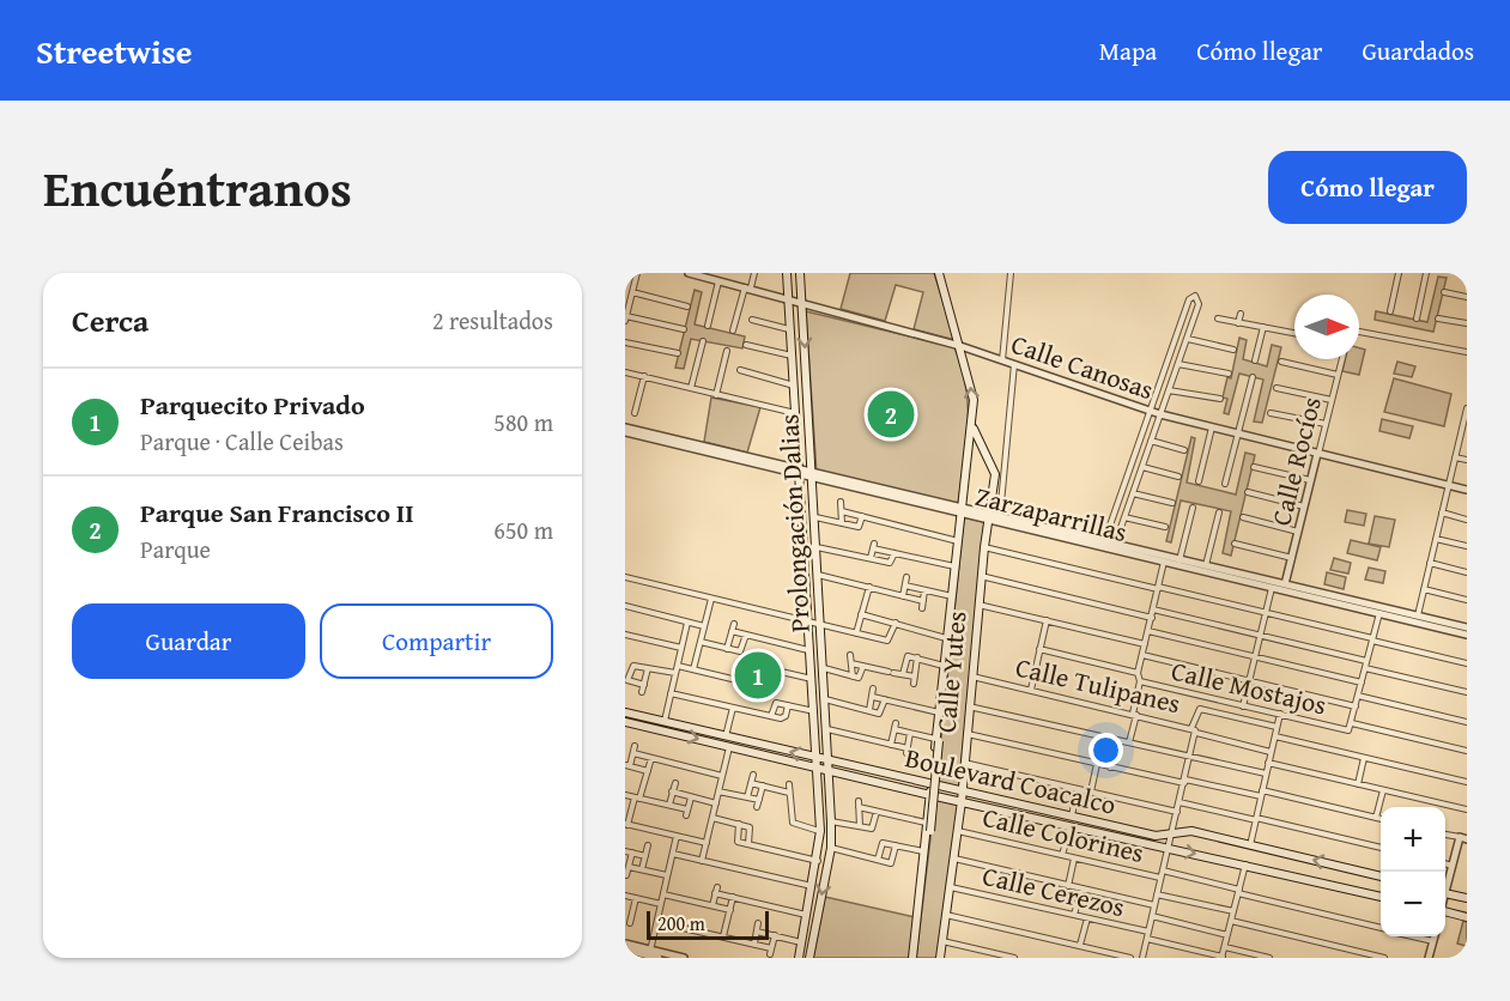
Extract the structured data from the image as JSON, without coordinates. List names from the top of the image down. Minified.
{"streets":{"main road":["Prolongación Dalias","Calle Yutes","Boulevard Coacalco"],"street":["Calle Canosas","Calle Rocíos","Zarzaparrillas","Calle Tulipanes","Calle Mostajos","Calle Colorines","Calle Cerezos"]},"crossings":[["Calle Canosas","Calle Rocíos"],["Calle Canosas","Prolongación Dalias"],["Calle Rocíos","Zarzaparrillas"],["Zarzaparrillas","Prolongación Dalias"],["Zarzaparrillas","Calle Yutes"],["Prolongación Dalias","Boulevard Coacalco"],["Calle Yutes","Calle Tulipanes"],["Calle Yutes","Boulevard Coacalco"],["Calle Yutes","Calle Colorines"],["Calle Yutes","Calle Cerezos"],["Calle Tulipanes","Boulevard Coacalco"],["Calle Tulipanes","Calle Colorines"],["Calle Tulipanes","Calle Cerezos"]],"scale_bar":"200 m","north":"right","page":{"header":"Streetwise","nav":["Mapa","Cómo llegar","Guardados"],"title":"Encuéntranos","buttons":["Cómo llegar",["Guardar","Compartir"]],"heading":["Cerca","2 resultados"],"list":[{"mark":"1","name":"Parquecito Privado","note":"Parque · Calle Ceibas","value":"580 m"},{"mark":"2","name":"Parque San Francisco II","note":"Parque","value":"650 m"}],"pins":["2","1"],"map_buttons":["+","−"],"scale":"200 m"}}
